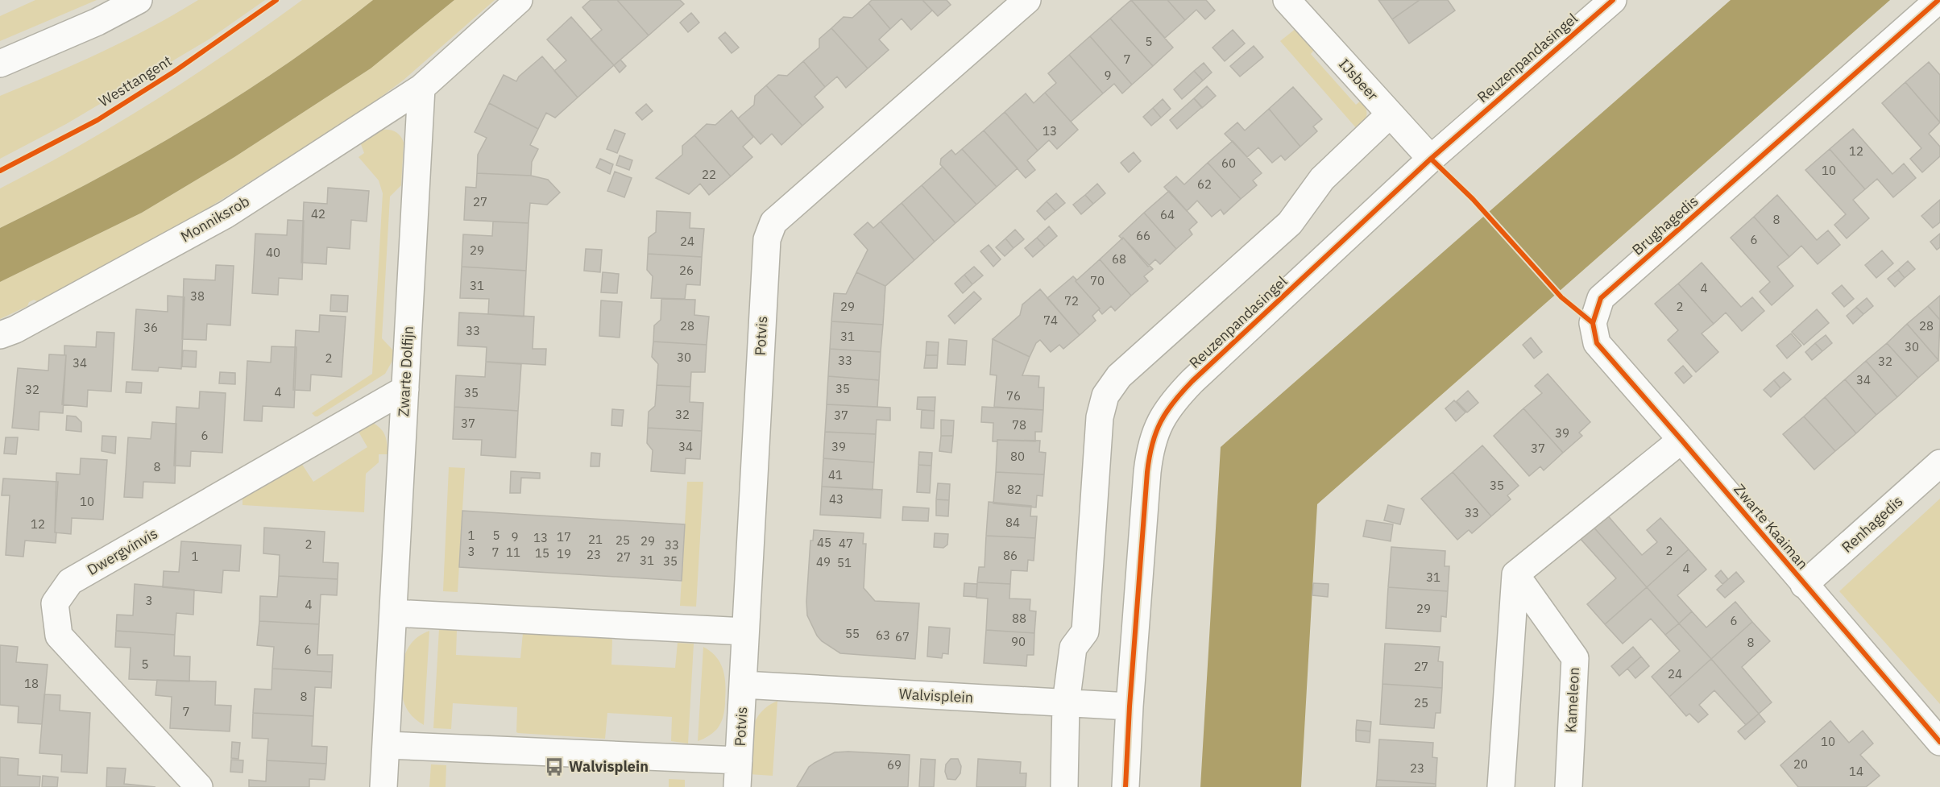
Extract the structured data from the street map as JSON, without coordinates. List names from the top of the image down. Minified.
{"streets":{"street":["Reuzenpandasingel","IJsbeer","Monniksrob","Brughagedis","Potvis","Zwarte Dolfijn","Renhagedis","Zwarte Kaaiman","Dwergvinvis","Walvisplein","Kameleon"],"cycle path":["Westtangent"]},"crossings":[["Reuzenpandasingel","IJsbeer"],["Reuzenpandasingel","Walvisplein"],["Monniksrob","Zwarte Dolfijn"],["Brughagedis","Zwarte Kaaiman"],["Potvis","Walvisplein"],["Zwarte Dolfijn","Dwergvinvis"],["Renhagedis","Zwarte Kaaiman"]],"places":{"bus stop":["Walvisplein"]},"house_numbers":["5","7","9","13","12","60","10","22","62","27","42","64","8","66","6","24","29","40","68","26","70","31","4","38","72","29","2","74","28","28","36","33","31","30","30","2","33","32","34","34","35","32","4","35","76","32","37","37","78","39","6","34","39","37","80","8","41","35","82","43","10","33","84","12","1","5","9","17","13","21","25","29","45","47","2","33","2","3","7","11","15","19","23","86","1","27","31","35","49","51","4","31","3","4","29","88","6","55","63","67","90","8","6","5","27","24","18","8","25","7","10","20","69","23","14"]}
